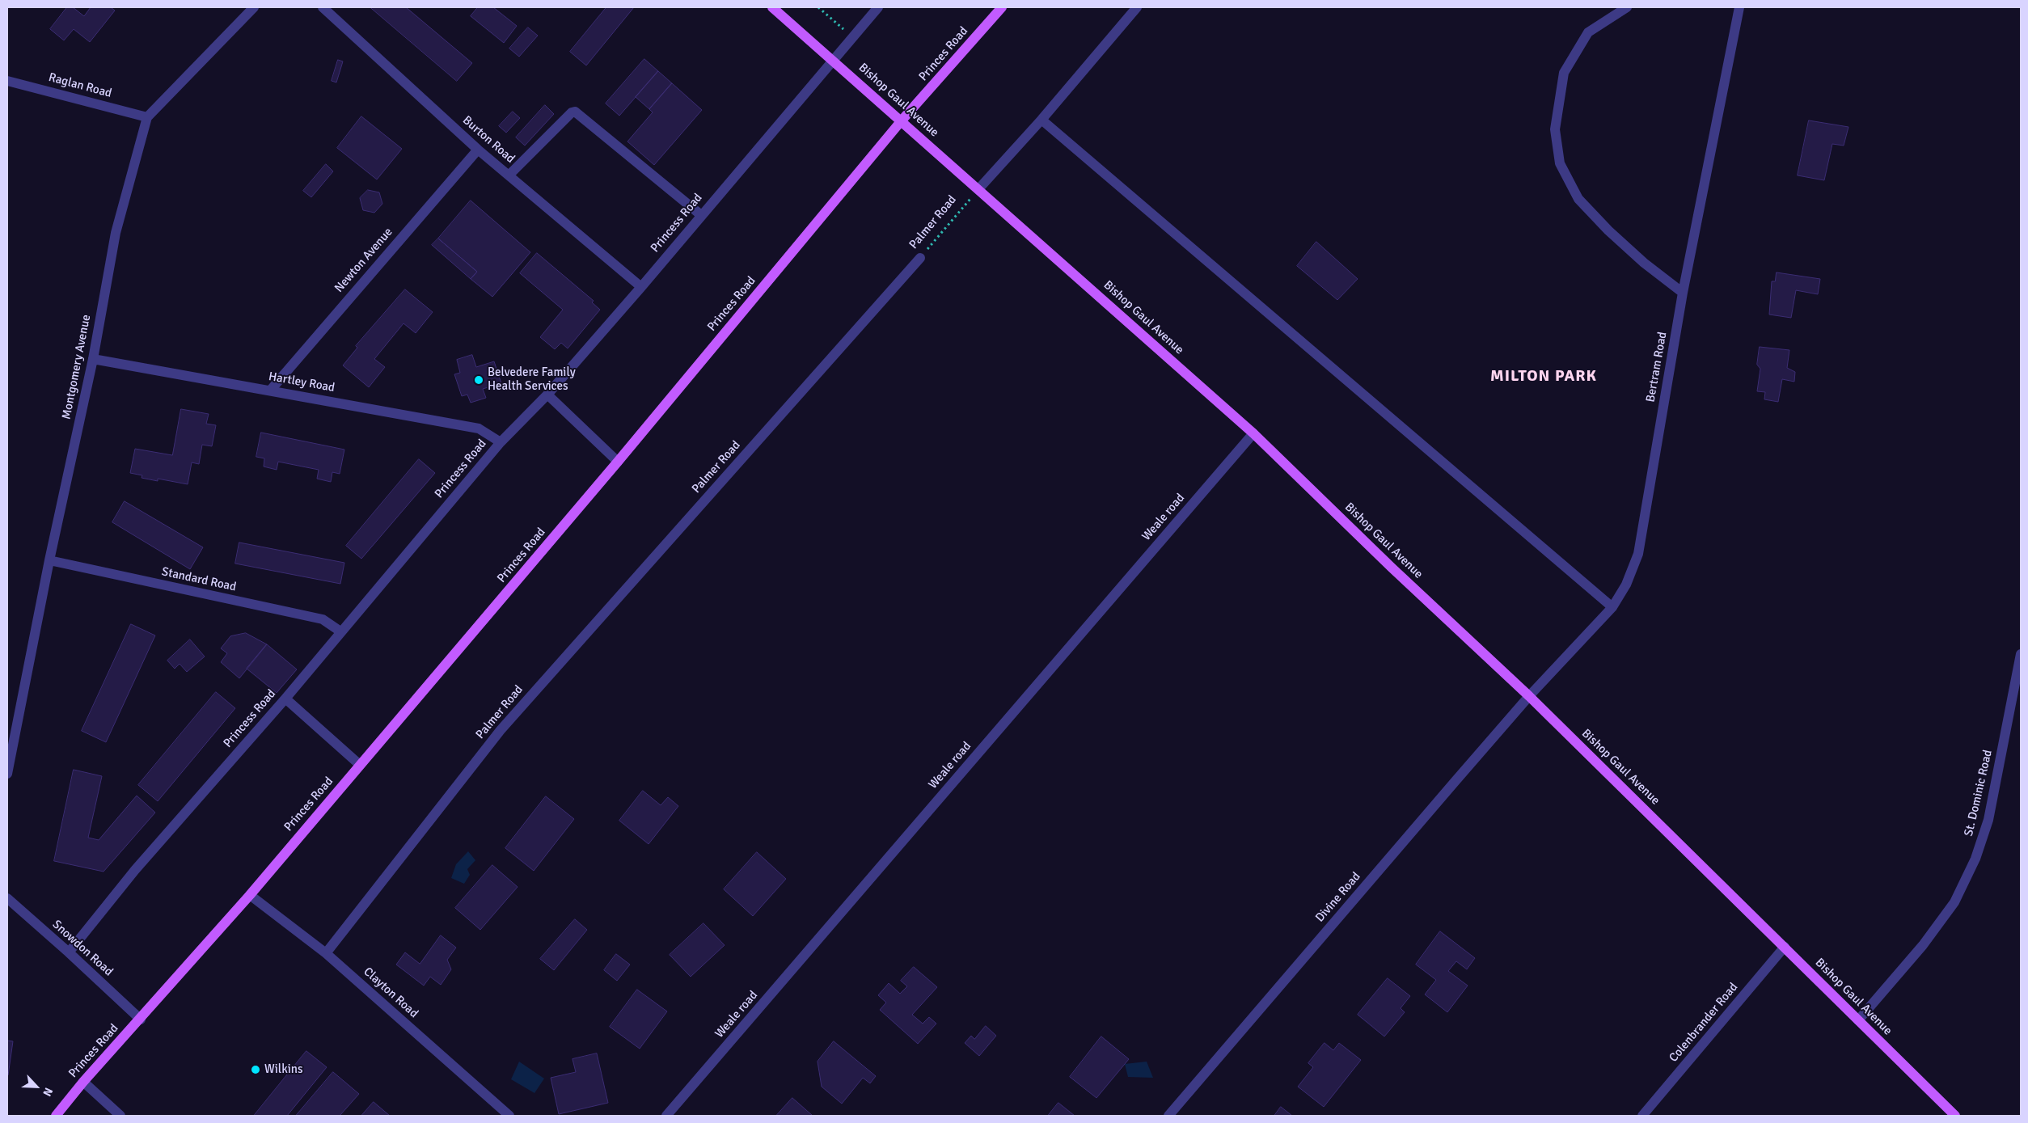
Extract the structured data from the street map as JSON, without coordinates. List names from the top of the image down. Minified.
{"streets":{"main road":["Princes Road","Bishop Gaul Avenue"],"street":["Raglan Road","Burton Road","Palmer Road","Princess Road","Newton Avenue","Montgomery Avenue","Bertram Road","Hartley Road","Weale road","Standard Road","St. Dominic Road","Divine Road","Snowdon Road","Clayton Road","Colenbrander Road"]},"crossings":[["Princes Road","Bishop Gaul Avenue"],["Princes Road","Snowdon Road"],["Princes Road","Clayton Road"],["Raglan Road","Montgomery Avenue"],["Bishop Gaul Avenue","Palmer Road"],["Bishop Gaul Avenue","Princess Road"],["Bishop Gaul Avenue","Bertram Road"],["Bishop Gaul Avenue","Weale road"],["Bishop Gaul Avenue","St. Dominic Road"],["Bishop Gaul Avenue","Divine Road"],["Bishop Gaul Avenue","Colenbrander Road"],["Burton Road","Princess Road"],["Burton Road","Newton Avenue"],["Palmer Road","Clayton Road"],["Princess Road","Hartley Road"],["Princess Road","Standard Road"],["Princess Road","Snowdon Road"],["Newton Avenue","Hartley Road"],["Montgomery Avenue","Hartley Road"],["Montgomery Avenue","Standard Road"],["Bertram Road","Divine Road"]],"districts":["MILTON PARK"],"places":["Belvedere Family Health Services","Wilkins"],"north":"bottom right"}
